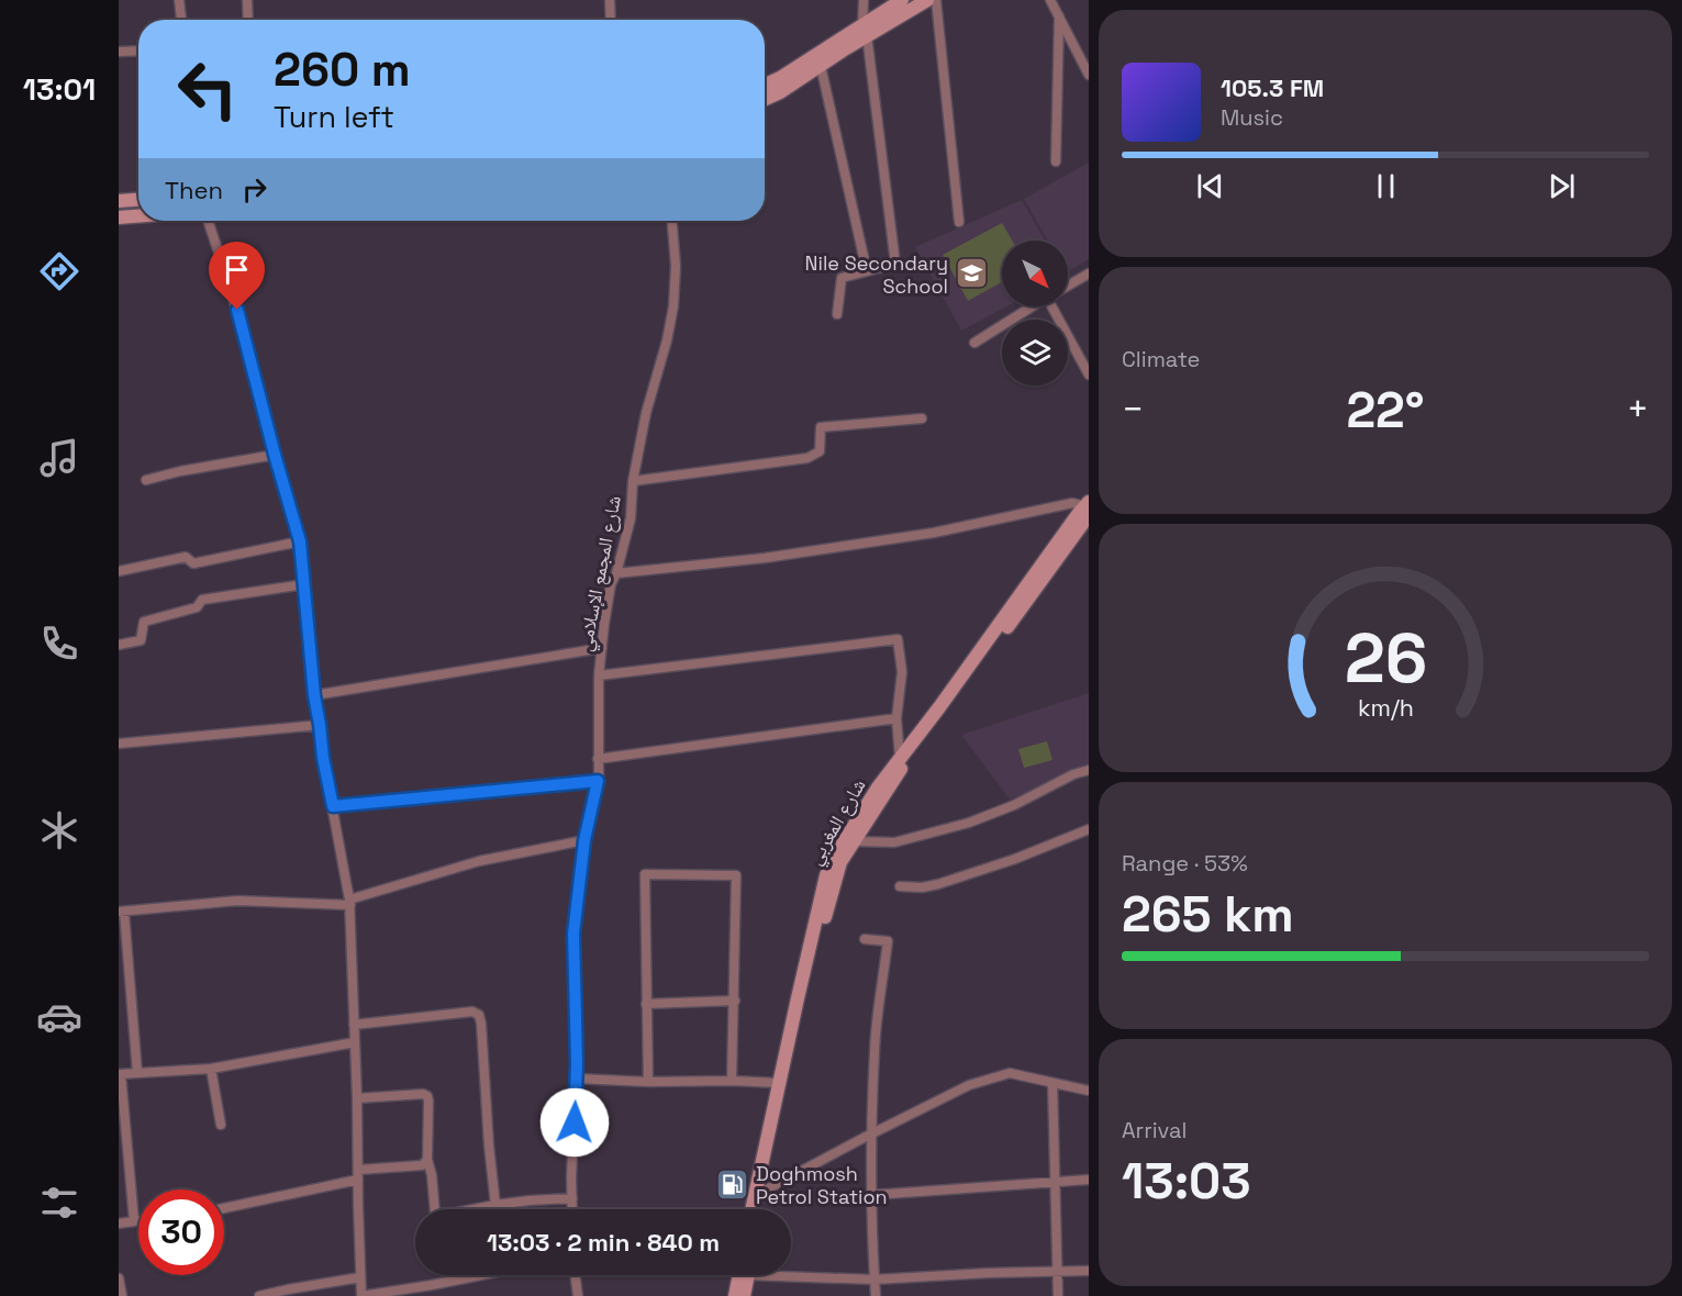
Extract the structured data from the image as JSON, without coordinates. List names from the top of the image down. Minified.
{"streets":{"main road":["شارع المغربي"],"street":["شارع المجمع الإسلامي"]},"places":{"school or university":["Nile Secondary School"],"fuel station":["Doghmosh Petrol Station"]},"north":"bottom right","page":{"tabs":"13:01","turn":["260 m","Turn left"],"song":["105.3 FM","Music"],"then":"Then","tile":["Climate",["Range · 53%","265 km"],["Arrival","13:03"]],"heat":["−","22°","+"],"limit":"30","trip":"13:03 · 2 min · 840 m","gauge":["26","km/h"]}}
